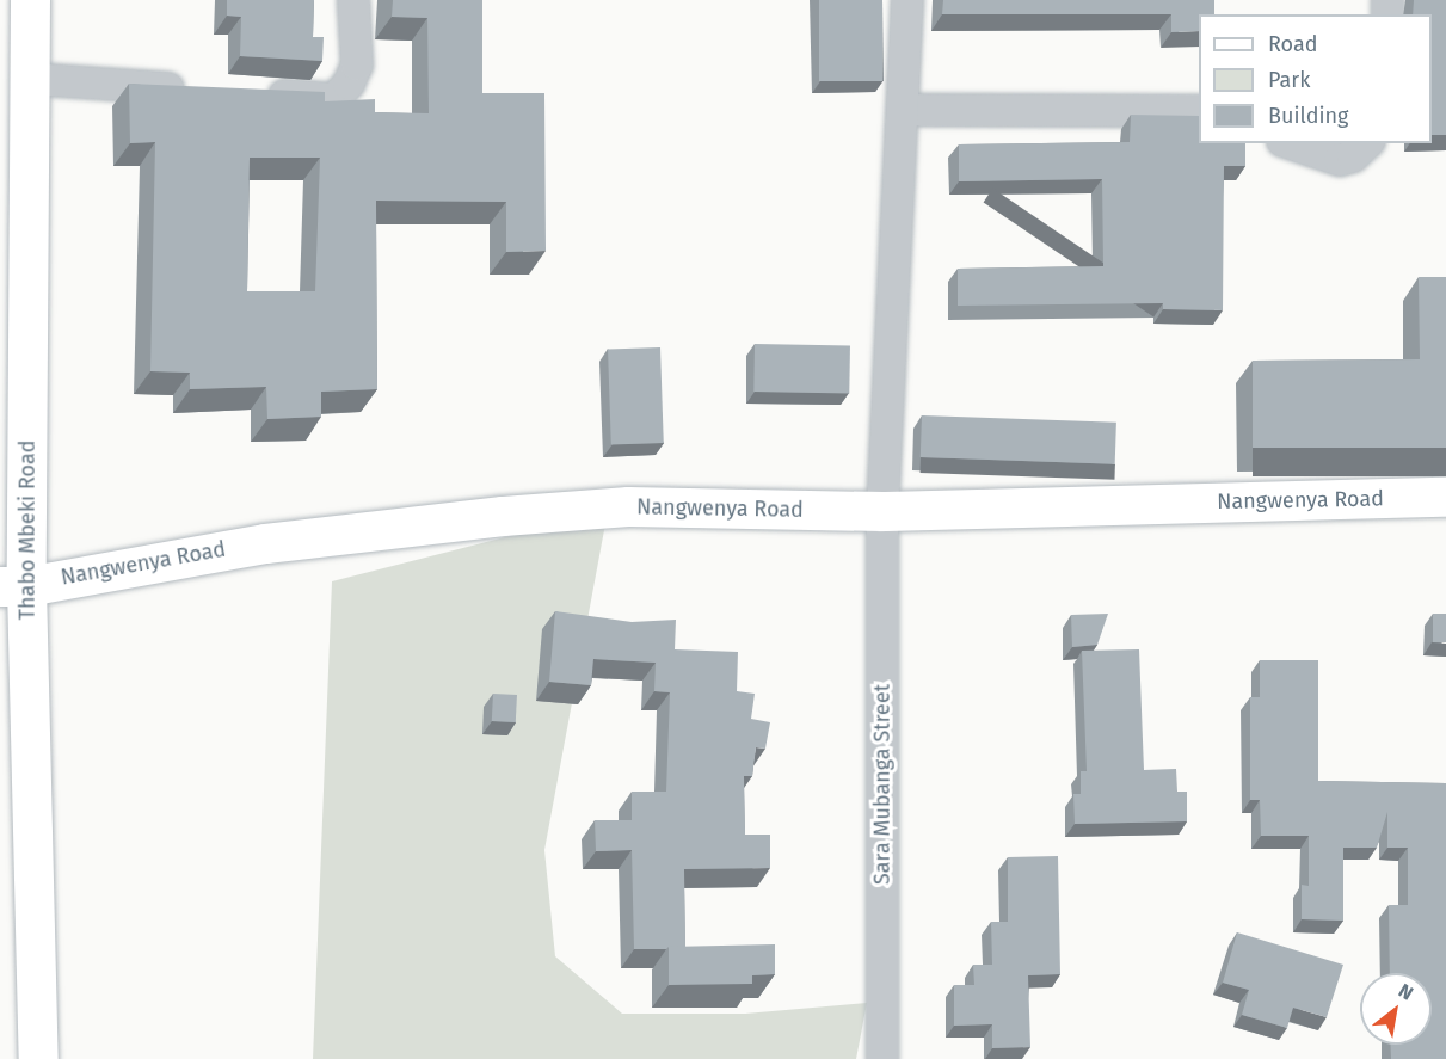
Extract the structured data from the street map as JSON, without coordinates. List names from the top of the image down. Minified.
{"streets":{"main road":["Nangwenya Road","Thabo Mbeki Road"],"street":["Sara Mubanga Street"]},"crossings":[["Nangwenya Road","Thabo Mbeki Road"],["Nangwenya Road","Sara Mubanga Street"]],"legend":["Road","Park","Building"],"north":"top right"}
